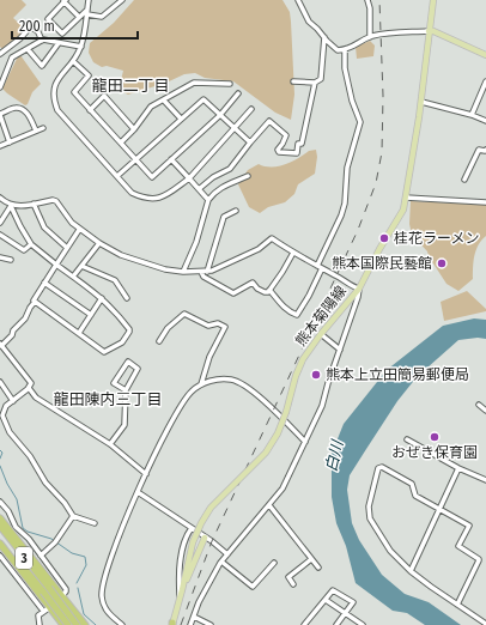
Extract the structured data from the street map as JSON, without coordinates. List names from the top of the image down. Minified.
{"streets":{"highway":["3"],"main road":["熊本菊陽線"]},"districts":["龍田二丁目","龍田陳内三丁目"],"water":["白川"],"places":["桂花ラーメン","熊本国際民藝館","熊本上立田簡易郵便局","おぜき保育園"],"scale_bar":"200 m"}
